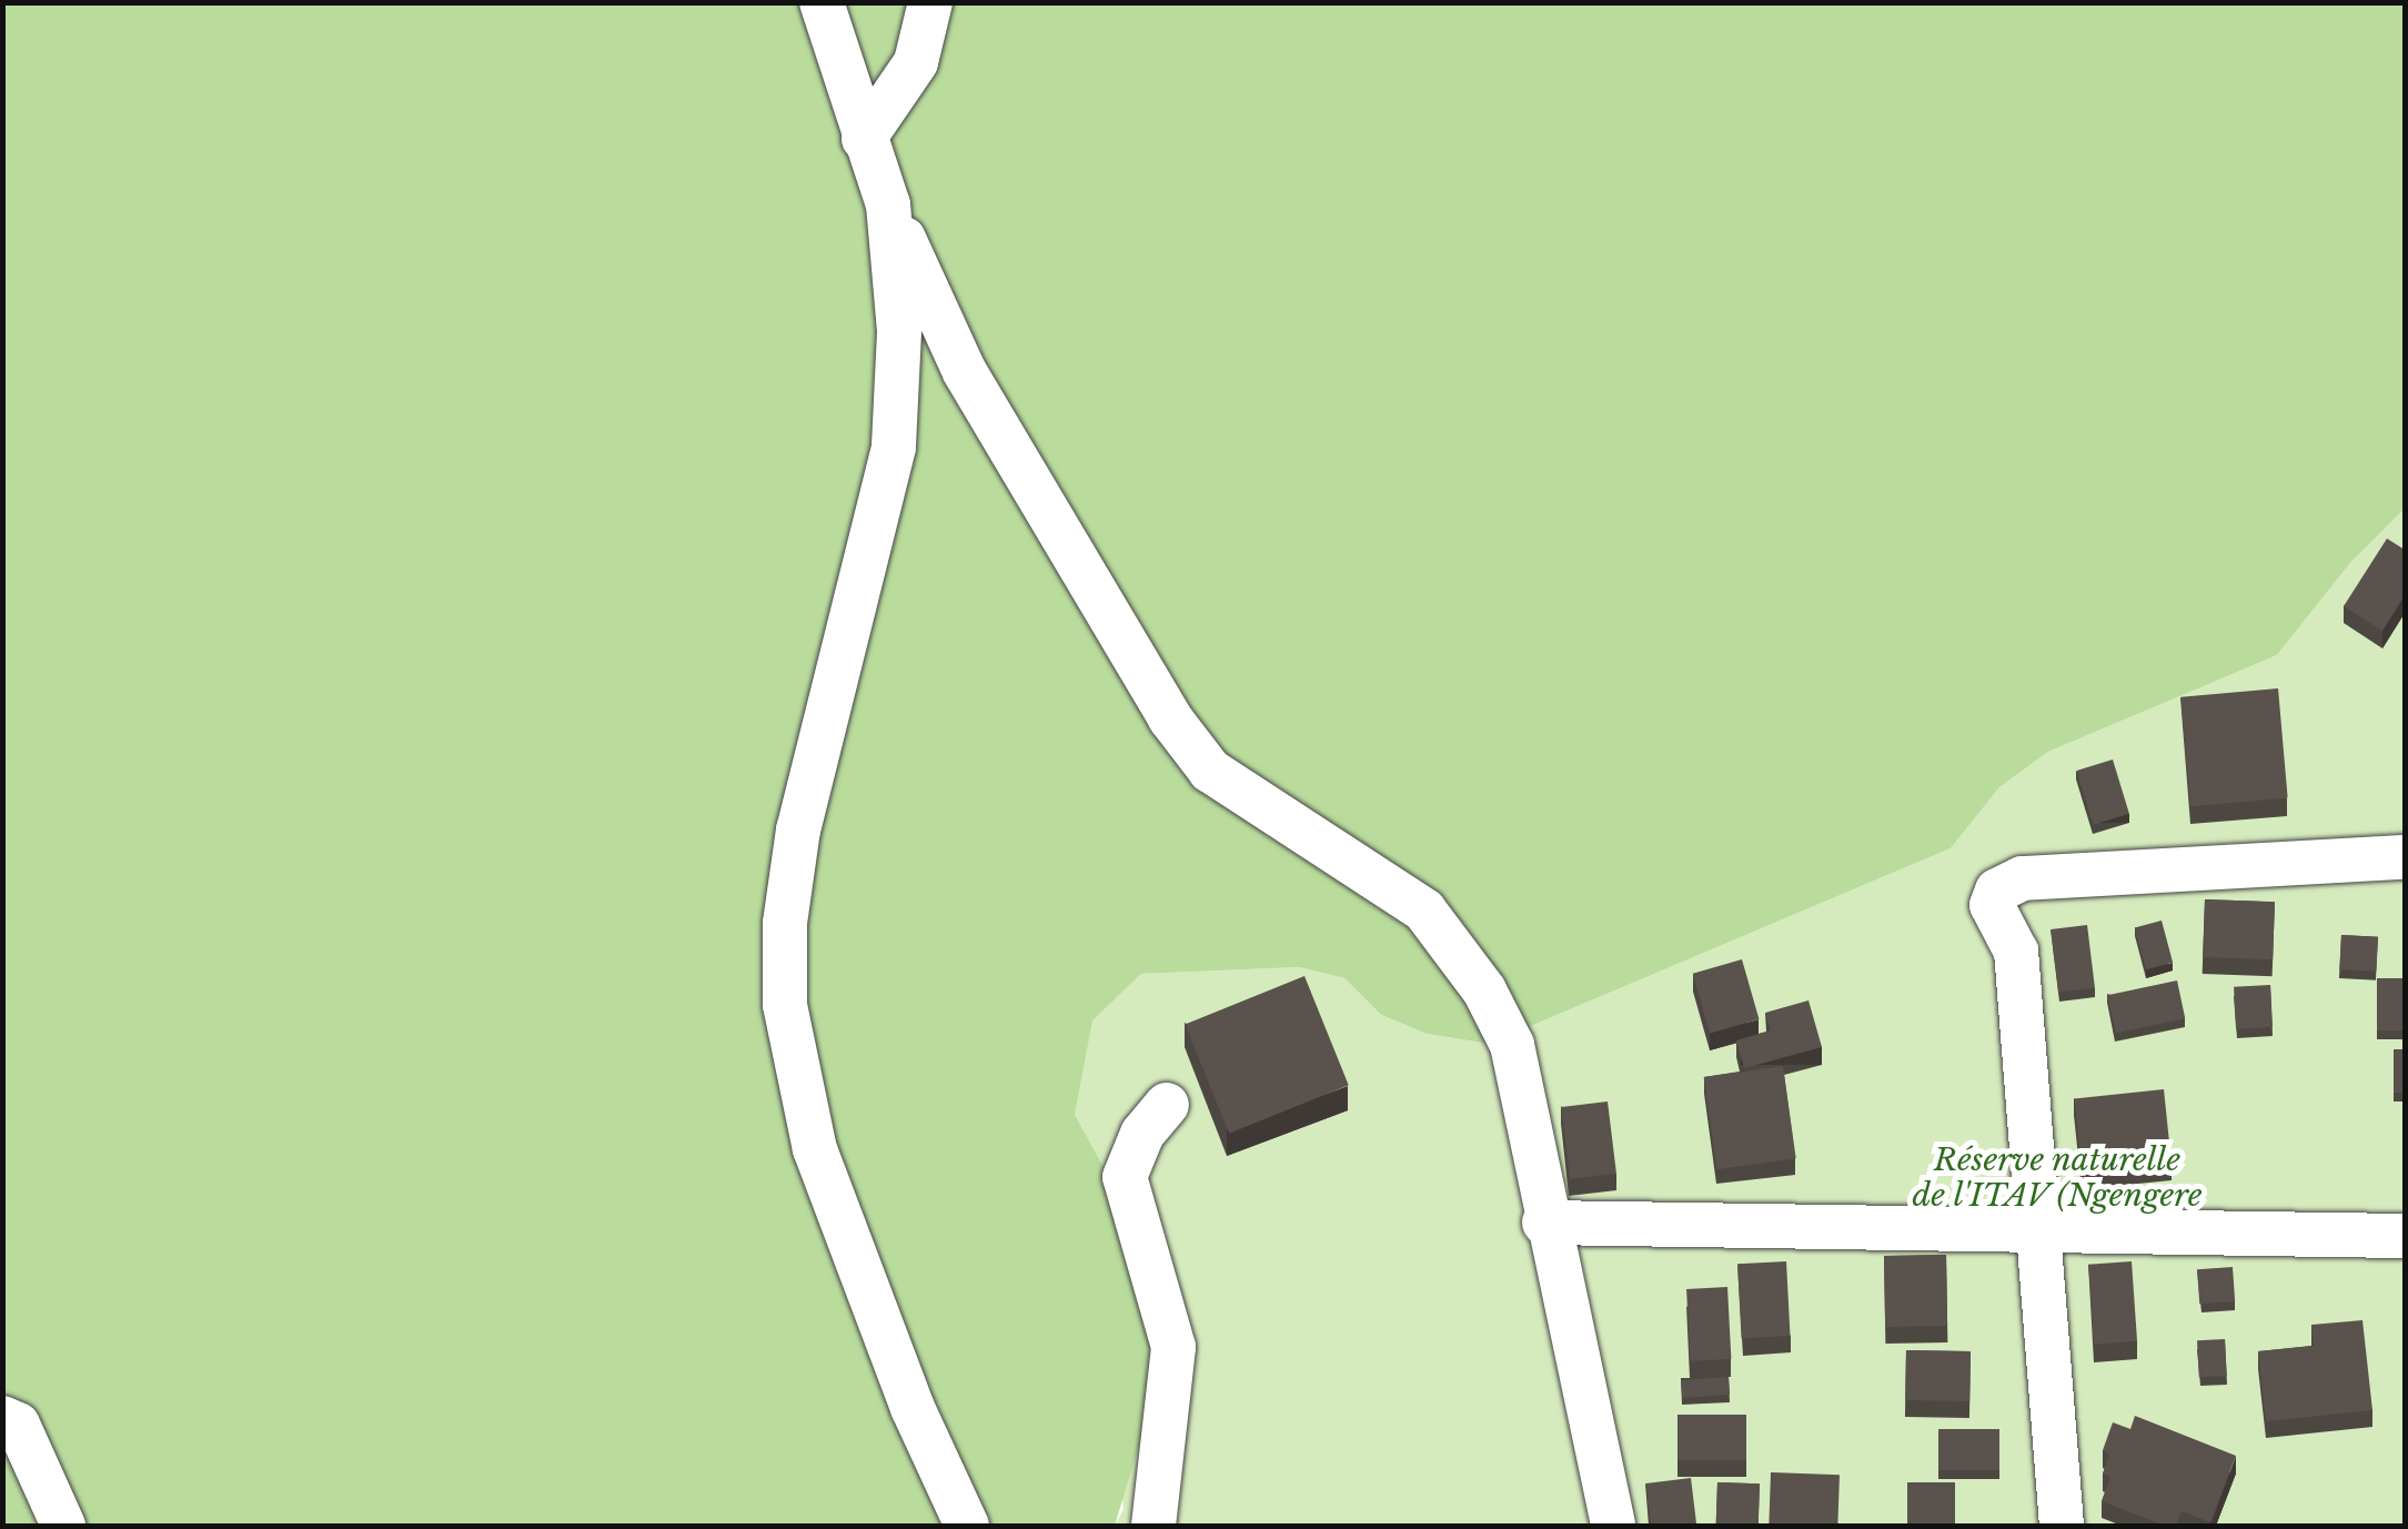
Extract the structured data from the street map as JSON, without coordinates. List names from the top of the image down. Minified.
{"parks":["Réserve naturelle de l'ITAV (Ngengere"]}
